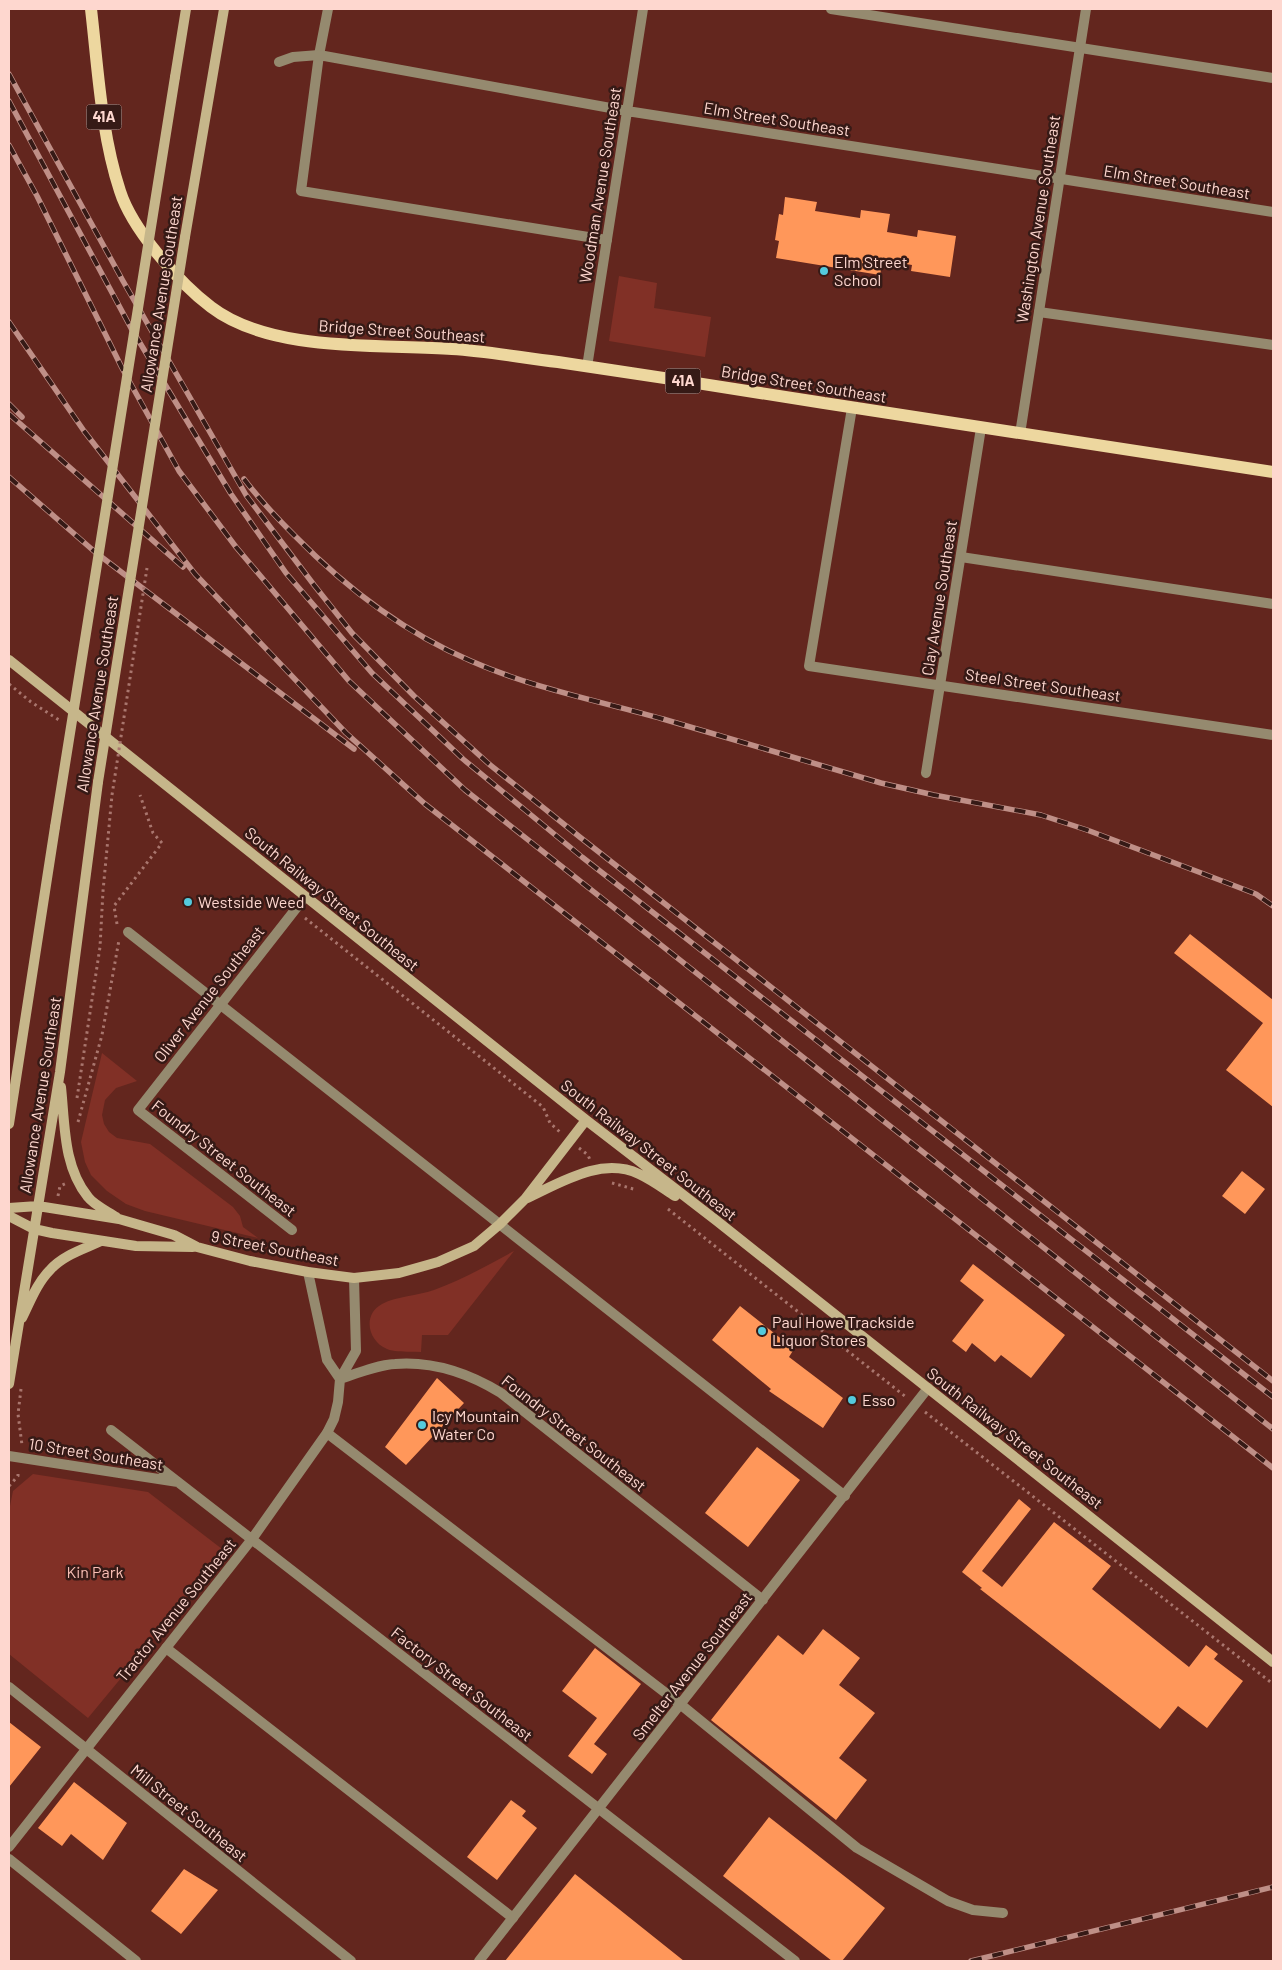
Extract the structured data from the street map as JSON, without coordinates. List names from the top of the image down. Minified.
{"streets":{"main road":["41A","Allowance Avenue Southeast","Bridge Street Southeast","South Railway Street Southeast","9 Street Southeast"],"street":["Elm Street Southeast","Woodman Avenue Southeast","Washington Avenue Southeast","Clay Avenue Southeast","Steel Street Southeast","Oliver Avenue Southeast","Foundry Street Southeast","10 Street Southeast","Tractor Avenue Southeast","Smelter Avenue Southeast","Factory Street Southeast","Mill Street Southeast"]},"crossings":[["Elm Street Southeast","Woodman Avenue Southeast"],["Elm Street Southeast","Washington Avenue Southeast"],["Woodman Avenue Southeast","Bridge Street Southeast"],["Washington Avenue Southeast","Bridge Street Southeast"],["Allowance Avenue Southeast","9 Street Southeast"],["Bridge Street Southeast","Clay Avenue Southeast"],["Bridge Street Southeast","Steel Street Southeast"],["Clay Avenue Southeast","Steel Street Southeast"],["South Railway Street Southeast","Oliver Avenue Southeast"],["South Railway Street Southeast","9 Street Southeast"],["South Railway Street Southeast","Smelter Avenue Southeast"],["Oliver Avenue Southeast","Foundry Street Southeast"],["Foundry Street Southeast","Tractor Avenue Southeast"],["Foundry Street Southeast","Smelter Avenue Southeast"],["9 Street Southeast","Tractor Avenue Southeast"],["10 Street Southeast","Factory Street Southeast"],["Tractor Avenue Southeast","Factory Street Southeast"],["Tractor Avenue Southeast","Mill Street Southeast"],["Smelter Avenue Southeast","Factory Street Southeast"]],"parks":["Kin Park"],"places":["Elm Street School","Westside Weed","Paul Howe Trackside Liquor Stores","Esso","Icy Mountain Water Co"]}
